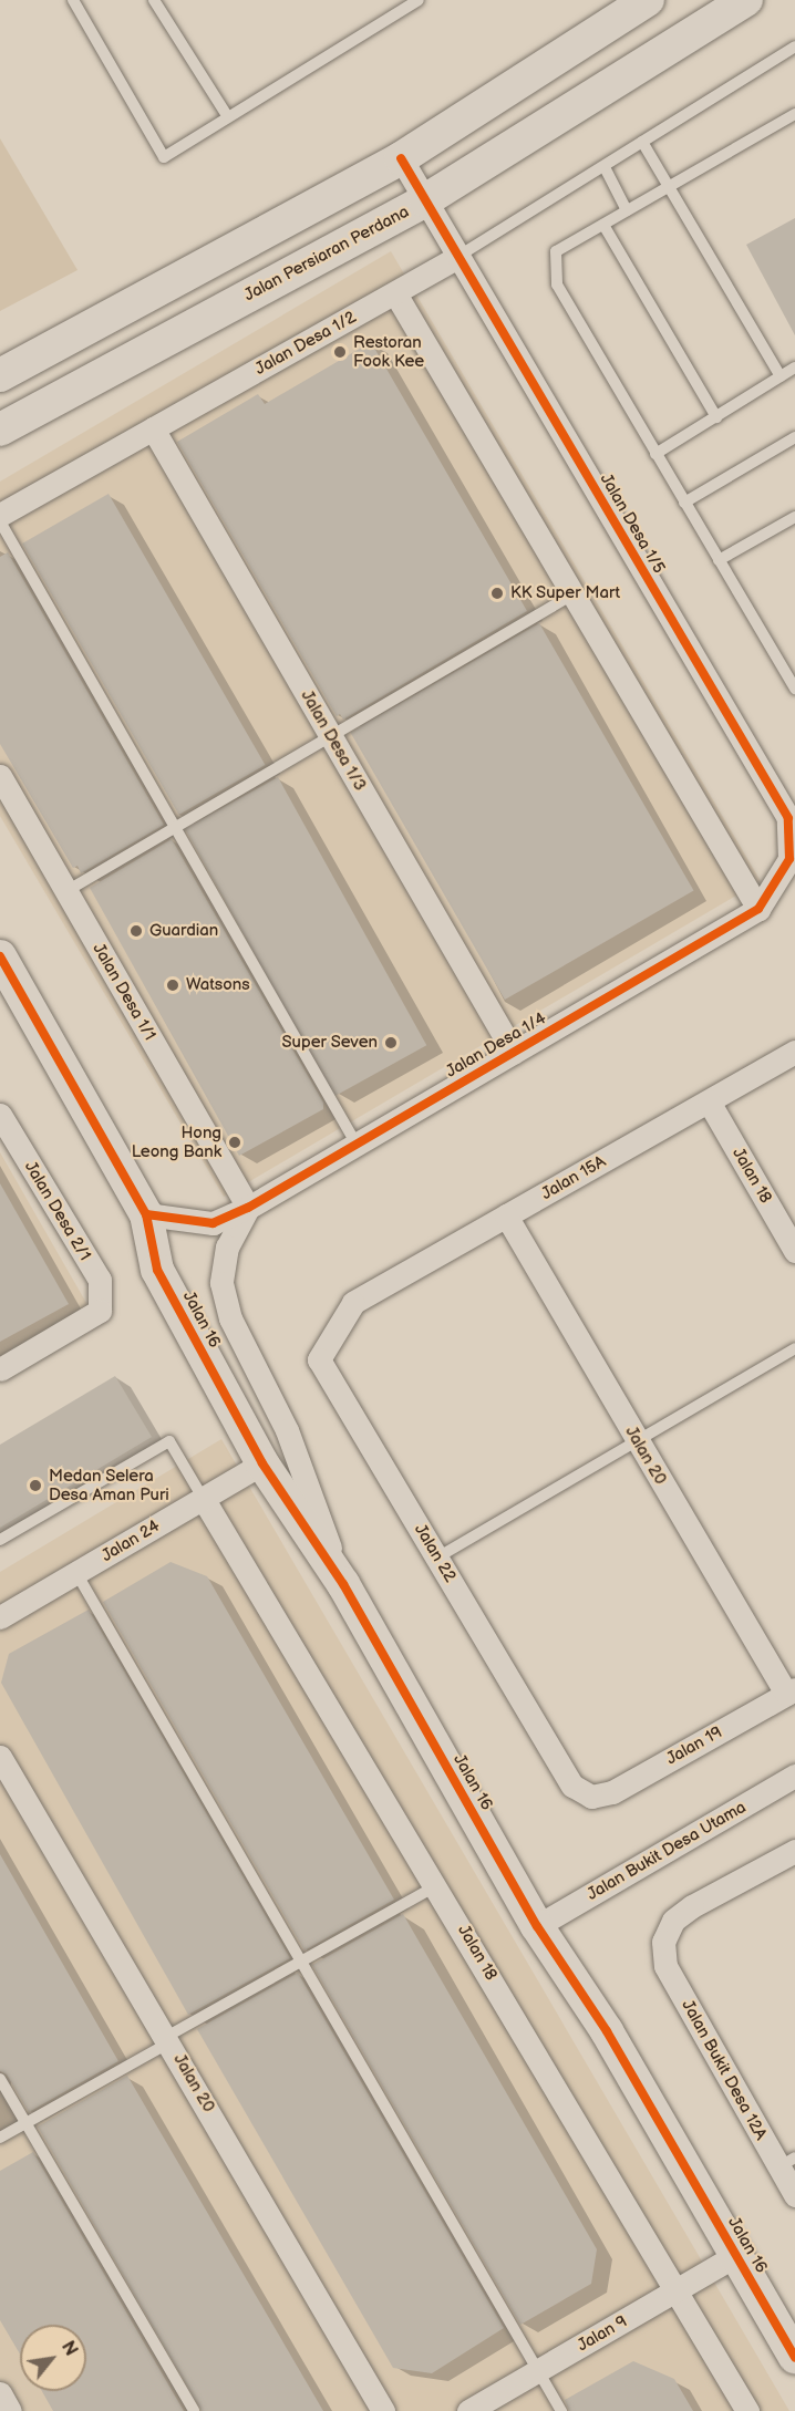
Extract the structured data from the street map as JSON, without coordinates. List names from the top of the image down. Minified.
{"streets":{"street":["Jalan Persiaran Perdana","Jalan Desa 1/2","Jalan Desa 1/5","Jalan Desa 1/3","Jalan Desa 1/1","Jalan Desa 1/4","Jalan 18","Jalan 15A","Jalan Desa 2/1","Jalan 16","Jalan 20","Jalan 24","Jalan 22","Jalan 19","Jalan Bukit Desa Utama","Jalan Bukit Desa 12A","Jalan 9"]},"crossings":[["Jalan Persiaran Perdana","Jalan Desa 1/5"],["Jalan Desa 1/2","Jalan Desa 1/5"],["Jalan Desa 1/2","Jalan Desa 1/3"],["Jalan Desa 1/5","Jalan Desa 1/4"],["Jalan Desa 1/3","Jalan Desa 1/4"],["Jalan Desa 1/1","Jalan Desa 1/4"],["Jalan Desa 1/1","Jalan 16"],["Jalan Desa 1/4","Jalan 16"],["Jalan 18","Jalan 15A"],["Jalan 18","Jalan 24"],["Jalan 18","Jalan 9"],["Jalan 15A","Jalan 20"],["Jalan 15A","Jalan 22"],["Jalan 16","Jalan 24"],["Jalan 16","Jalan Bukit Desa Utama"],["Jalan 16","Jalan 9"],["Jalan 20","Jalan 19"],["Jalan 22","Jalan 19"]],"places":["Restoran Fook Kee","KK Super Mart","Guardian","Watsons","Super Seven","Hong Leong Bank","Medan Selera Desa Aman Puri"],"north":"top right"}
